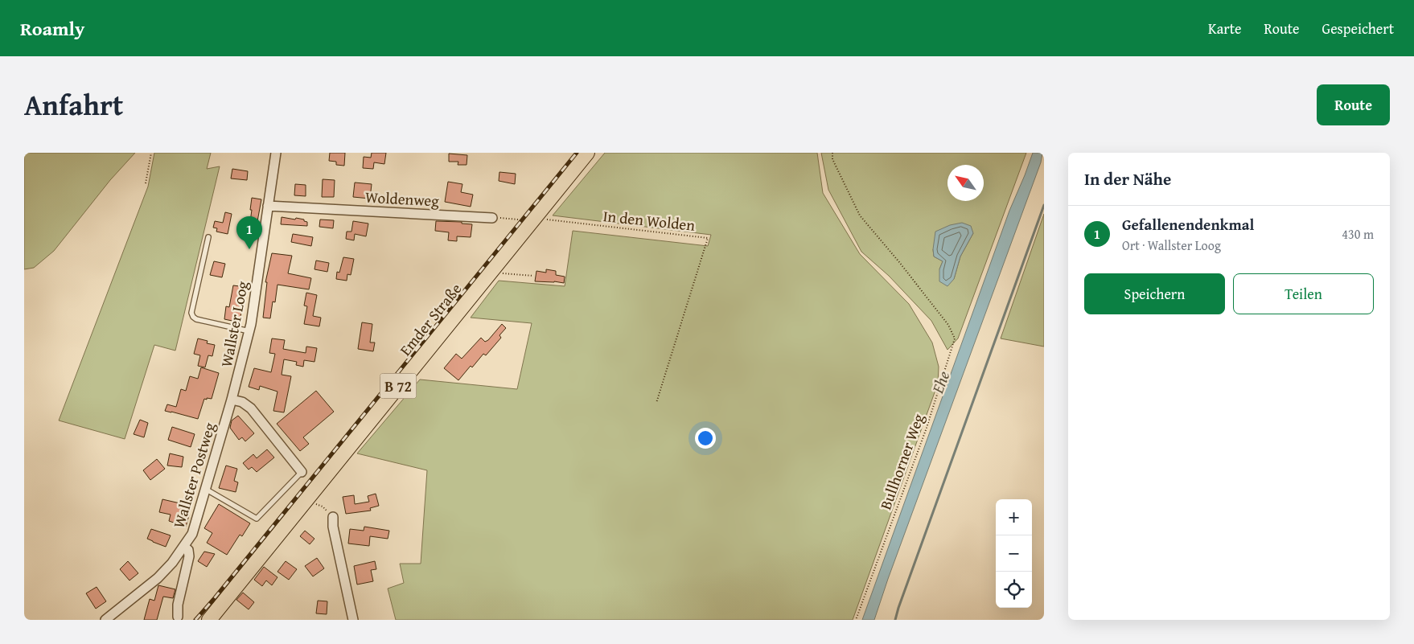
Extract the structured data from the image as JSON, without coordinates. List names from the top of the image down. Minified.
{"streets":{"main road":["Emder Straße","B 72"],"street":["Woldenweg","Wallster Loog","Wallster Postweg"],"path":["In den Wolden","Bullhorner Weg"]},"crossings":[["Woldenweg","Wallster Loog"],["In den Wolden","Emder Straße"],["Wallster Loog","Wallster Postweg"]],"water":["Ehe"],"north":"top left","page":{"header":"Roamly","nav":["Karte","Route","Gespeichert"],"title":"Anfahrt","buttons":["Route",["Speichern","Teilen"]],"heading":"In der Nähe","list":[{"mark":"1","name":"Gefallenendenkmal","note":"Ort · Wallster Loog","value":"430 m"}],"pins":"1","map_buttons":["+","−"]}}
